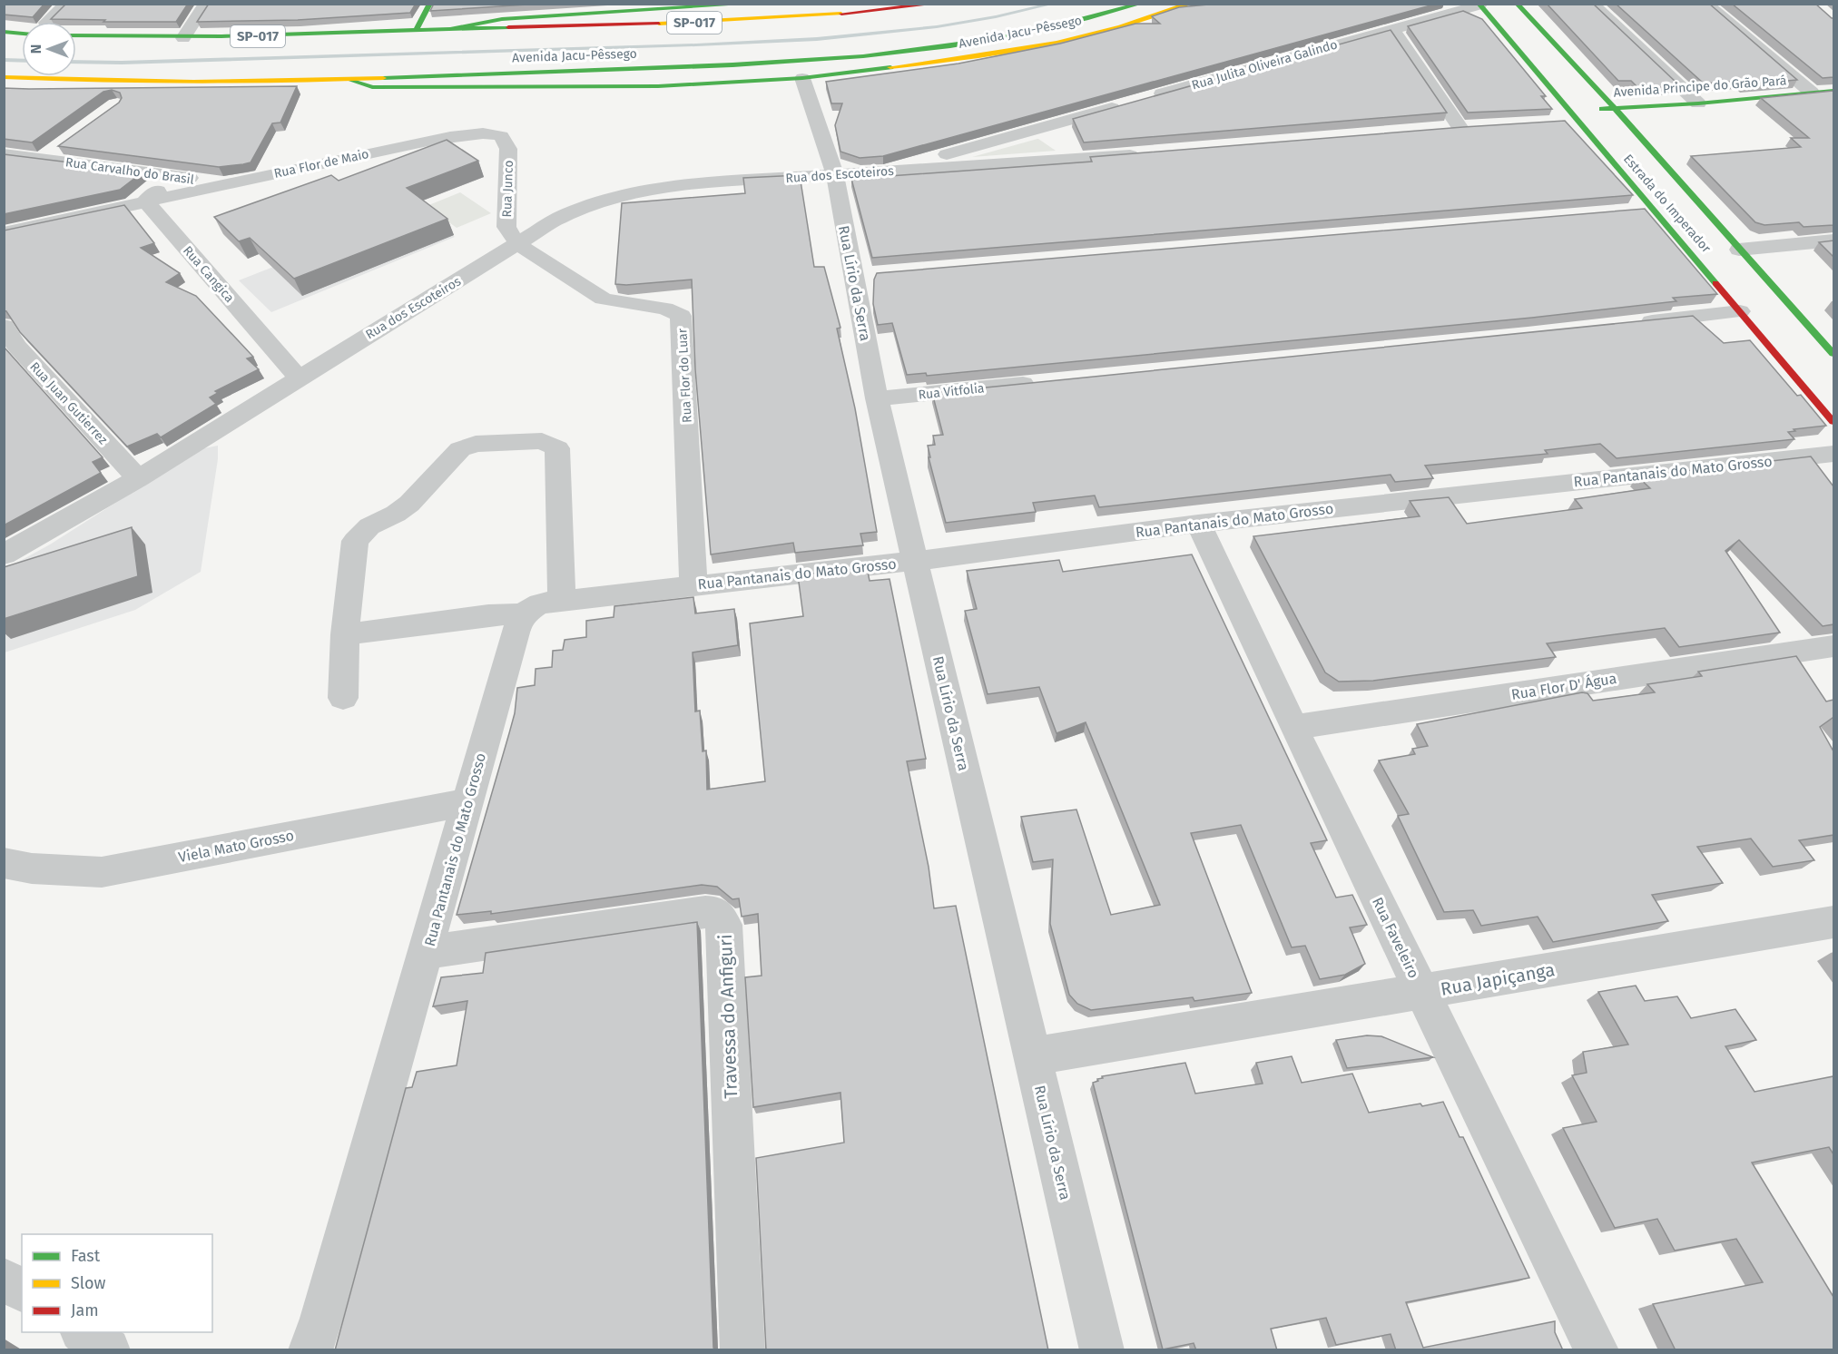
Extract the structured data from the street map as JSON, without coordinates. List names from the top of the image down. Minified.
{"streets":{"main road":["SP-017","Avenida Jacu-Pêssego","Avenida Principe do Grão Pará","Estrada do Imperador"],"street":["Rua Julita Oliveira Galindo","Rua Flor de Maio","Rua Carvalho do Brasil","Rua dos Escoteiros","Rua Junco","Rua Cangica","Rua Lírio da Serra","Rua Flor do Luar","Rua Vitfolia","Rua Juan Gutierrez","Rua Pantanais do Mato Grosso","Rua Flor D' Água","Viela Mato Grosso","Rua Faveleiro","Rua Japiçanga","Travessa do Anfiguri"]},"crossings":[["Avenida Jacu-Pêssego","Rua Lírio da Serra"],["Rua Julita Oliveira Galindo","Estrada do Imperador"],["Avenida Principe do Grão Pará","Estrada do Imperador"],["Rua Flor de Maio","Rua Carvalho do Brasil"],["Rua Flor de Maio","Rua Junco"],["Rua Flor de Maio","Rua Cangica"],["Rua dos Escoteiros","Rua Junco"],["Rua dos Escoteiros","Rua Cangica"],["Rua dos Escoteiros","Rua Lírio da Serra"],["Rua dos Escoteiros","Rua Flor do Luar"],["Rua dos Escoteiros","Rua Juan Gutierrez"],["Rua Junco","Rua Flor do Luar"],["Rua Lírio da Serra","Rua Vitfolia"],["Rua Lírio da Serra","Rua Pantanais do Mato Grosso"],["Rua Lírio da Serra","Rua Japiçanga"],["Rua Flor do Luar","Rua Pantanais do Mato Grosso"],["Rua Pantanais do Mato Grosso","Viela Mato Grosso"],["Rua Pantanais do Mato Grosso","Rua Faveleiro"],["Rua Pantanais do Mato Grosso","Travessa do Anfiguri"],["Rua Flor D' Água","Rua Faveleiro"],["Rua Faveleiro","Rua Japiçanga"]],"legend":["Fast","Slow","Jam"],"north":"left"}
